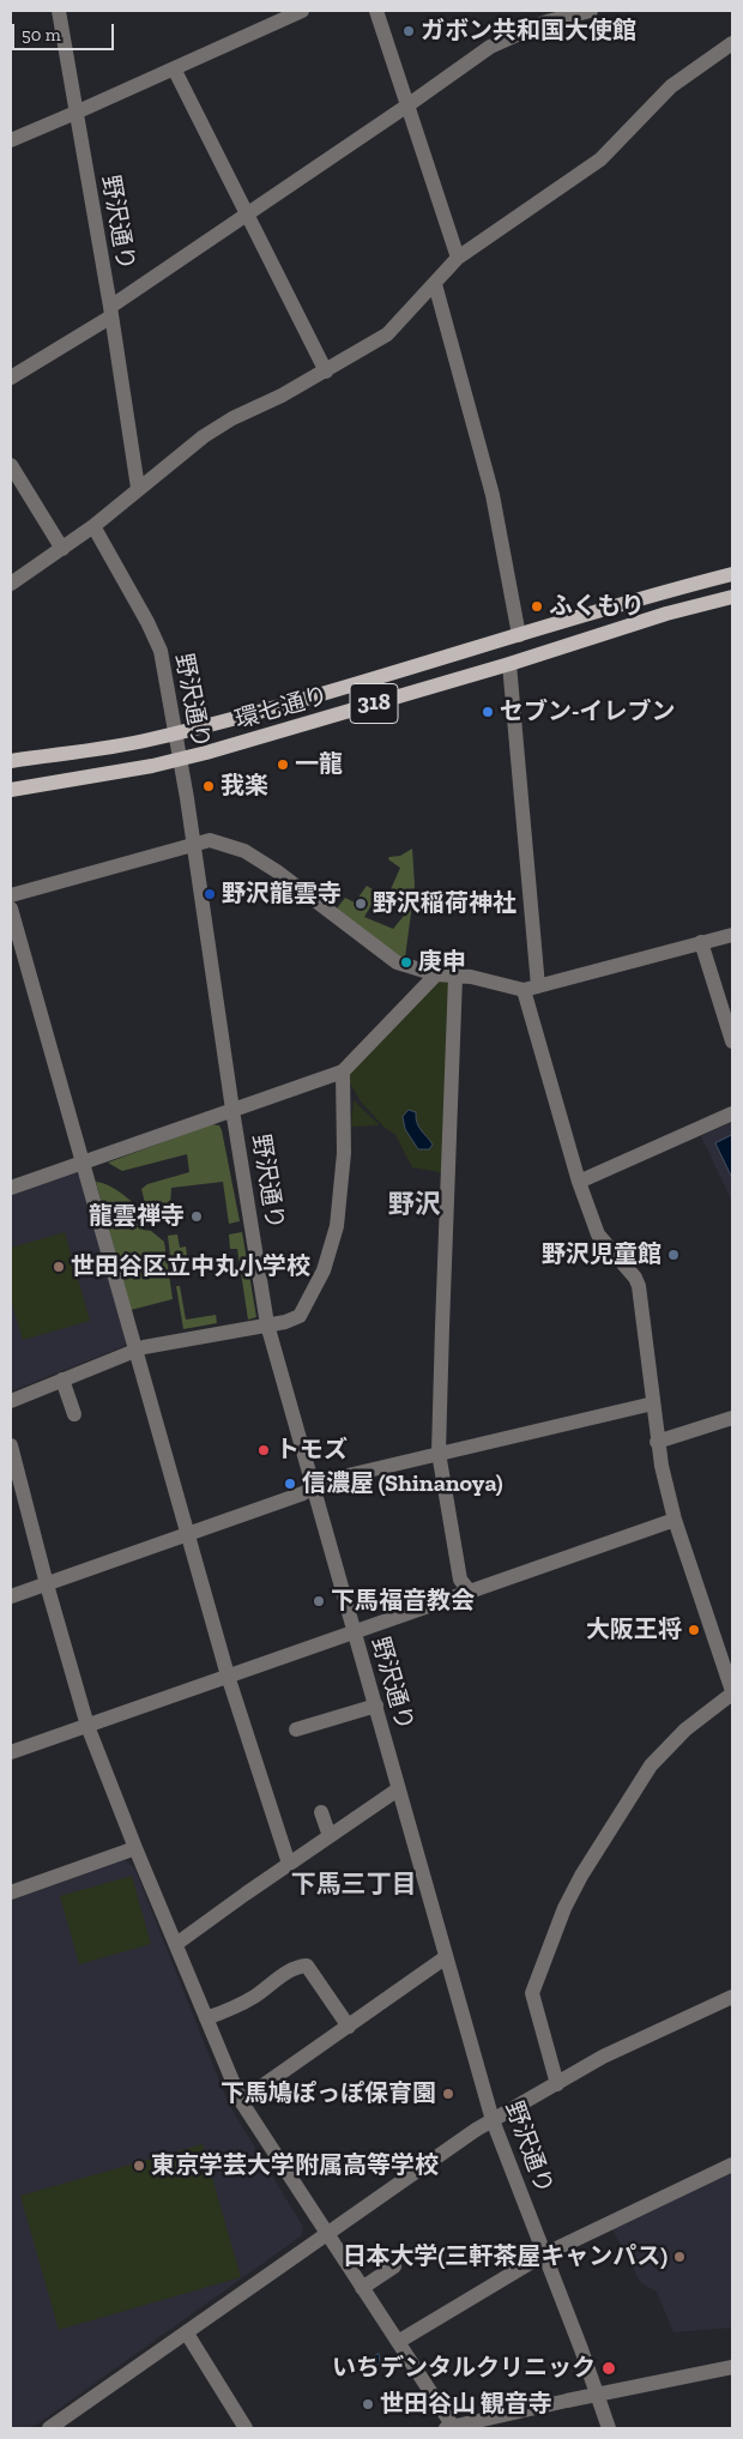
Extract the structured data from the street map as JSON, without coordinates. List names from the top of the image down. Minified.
{"streets":{"main road":["318","環七通り"],"street":["野沢通り"]},"crossings":[["野沢通り","環七通り"]],"districts":["野沢","下馬三丁目"],"places":["ガボン共和国大使館","ふくもり","セブン-イレブン","一龍","我楽","野沢龍雲寺","野沢稲荷神社","庚申","龍雲禅寺","野沢児童館","世田谷区立中丸小学校","トモズ","信濃屋 (Shinanoya)","下馬福音教会","大阪王将","下馬鳩ぽっぽ保育園","東京学芸大学附属高等学校","日本大学(三軒茶屋キャンパス)","いちデンタルクリニック","世田谷山 観音寺"],"scale_bar":"50 m"}
